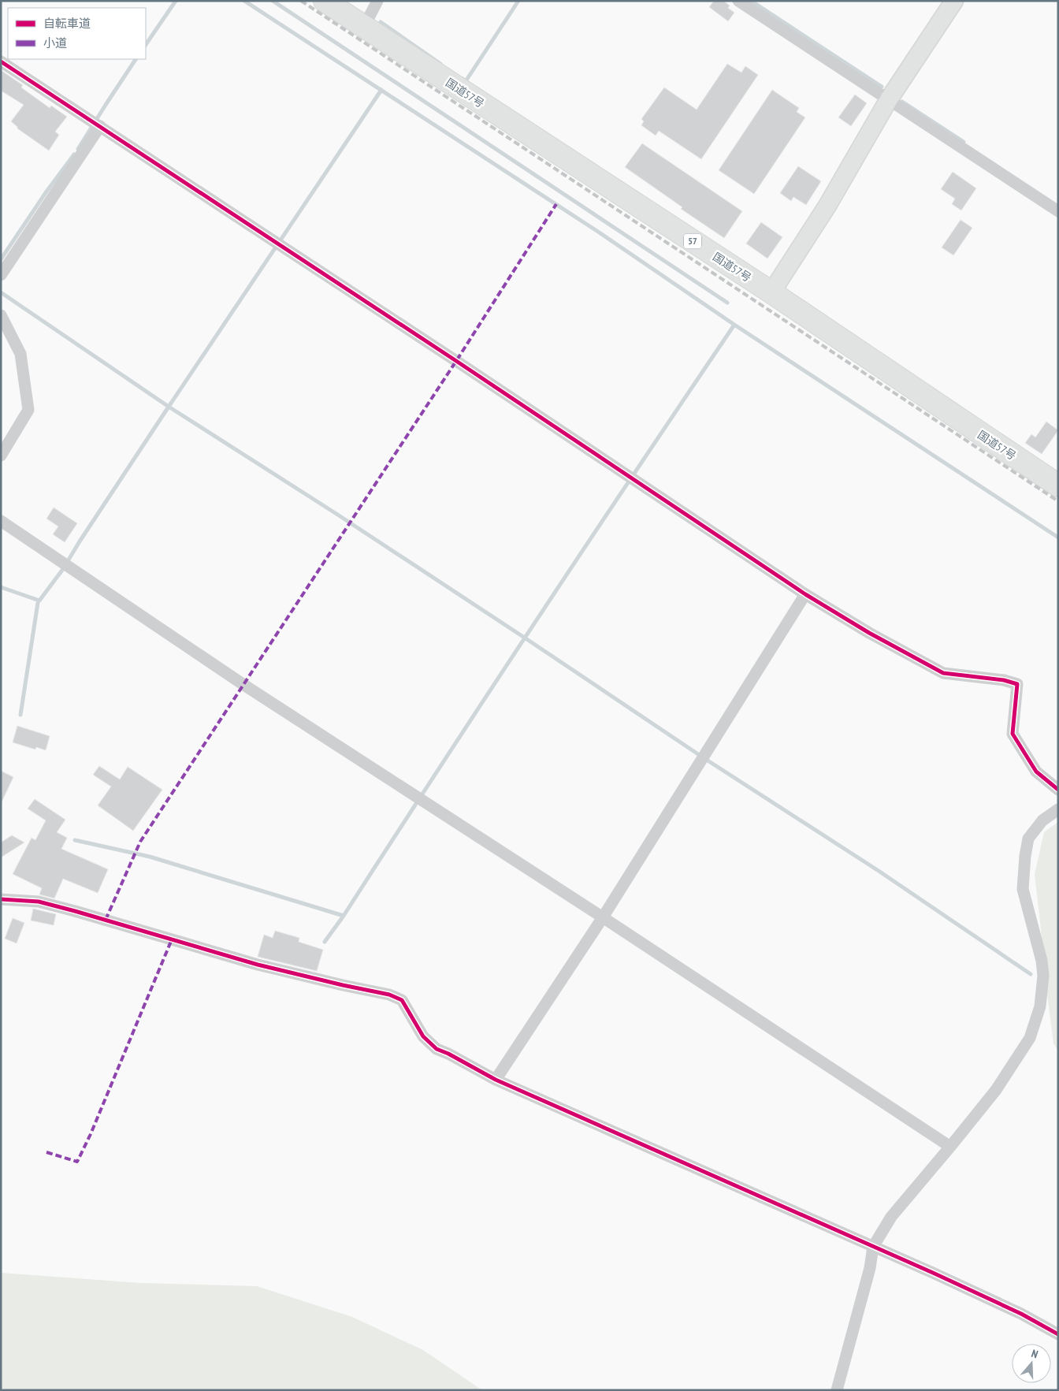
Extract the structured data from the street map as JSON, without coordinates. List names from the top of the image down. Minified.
{"streets":{"highway":["国道57号","57"]},"legend":["自転車道","小道"],"north":"top"}
